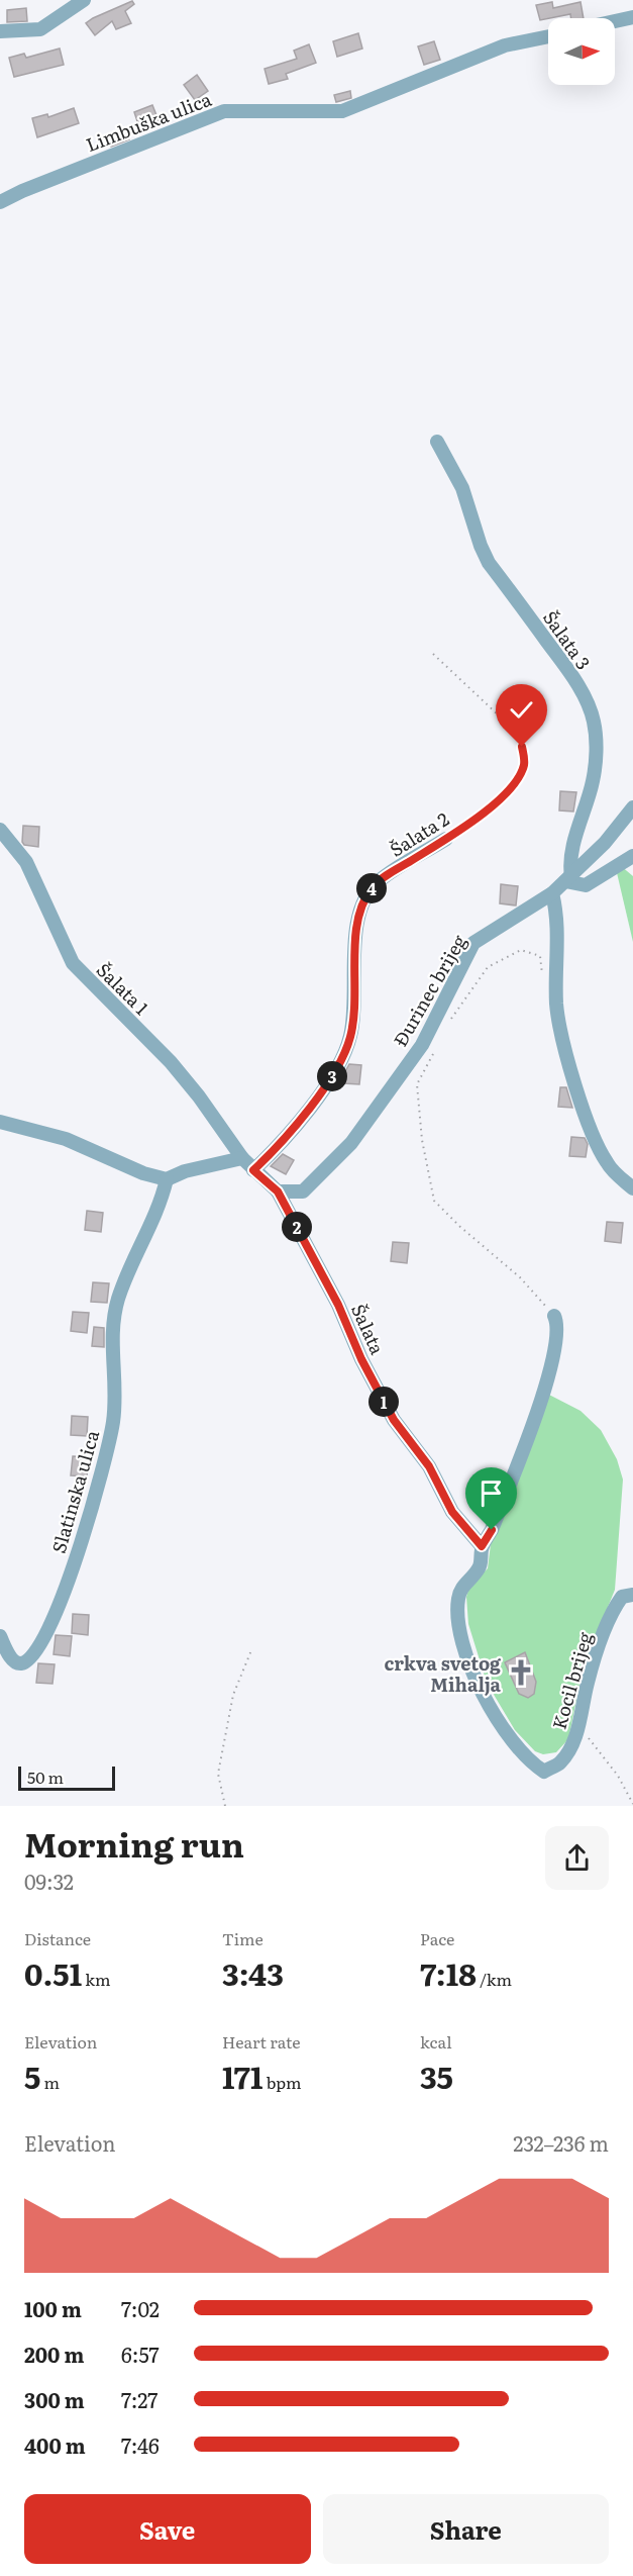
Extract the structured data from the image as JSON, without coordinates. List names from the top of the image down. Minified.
{"streets":{"street":["Limbuška ulica","Šalata 3","Šalata 2","Šalata 1","Đurinec brijeg","Šalata","Slatinska ulica","Kocil brijeg"]},"crossings":[["Šalata 3","Đurinec brijeg"],["Šalata 2","Šalata"],["Šalata 1","Šalata"],["Đurinec brijeg","Šalata"],["Šalata","Kocil brijeg"]],"places":{"church":["crkva svetog Mihalja"]},"scale_bar":"50 m","north":"right","page":{"pins":["4","3","2","1"],"scale":"50 m","heading":["Morning run","09:32"],"stats":[["Distance","0.51 km"],["Time","3:43"],["Pace","7:18 /km"],["Elevation","5 m"],["Heart rate","171 bpm"],["kcal","35"]],"chart":["Elevation","232–236 m"],"list":[{"name":"100 m","note":"7:02"},{"name":"200 m","note":"6:57"},{"name":"300 m","note":"7:27"},{"name":"400 m","note":"7:46"}],"buttons":["Save","Share"]}}
